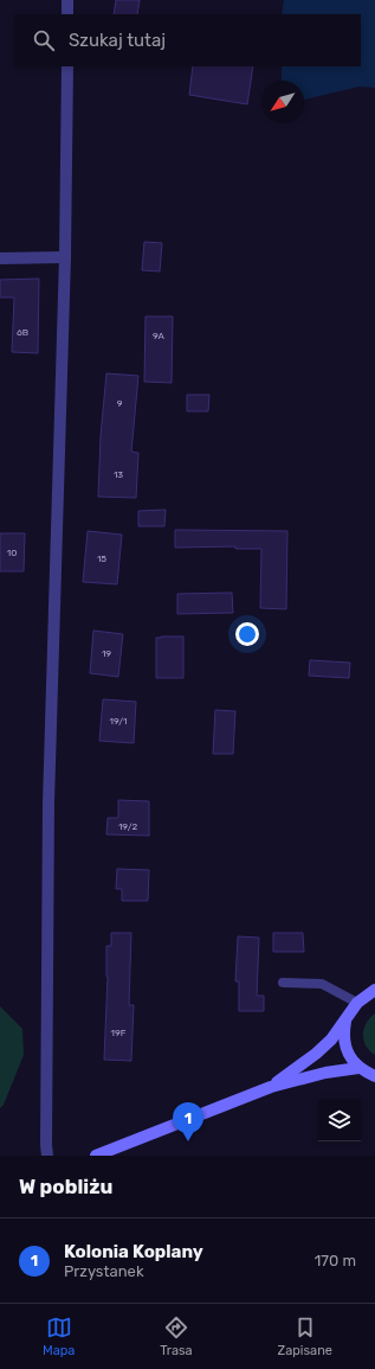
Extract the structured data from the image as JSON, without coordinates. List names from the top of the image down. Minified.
{"house_numbers":["6B","9A","9","13","10","15","19","19/1","19/2","19F"],"north":"bottom left","page":{"search":"Szukaj tutaj","pins":"1","heading":"W pobliżu","list":[{"mark":"1","name":"Kolonia Koplany","note":"Przystanek","value":"170 m"}],"nav":["Mapa","Trasa","Zapisane"]}}
